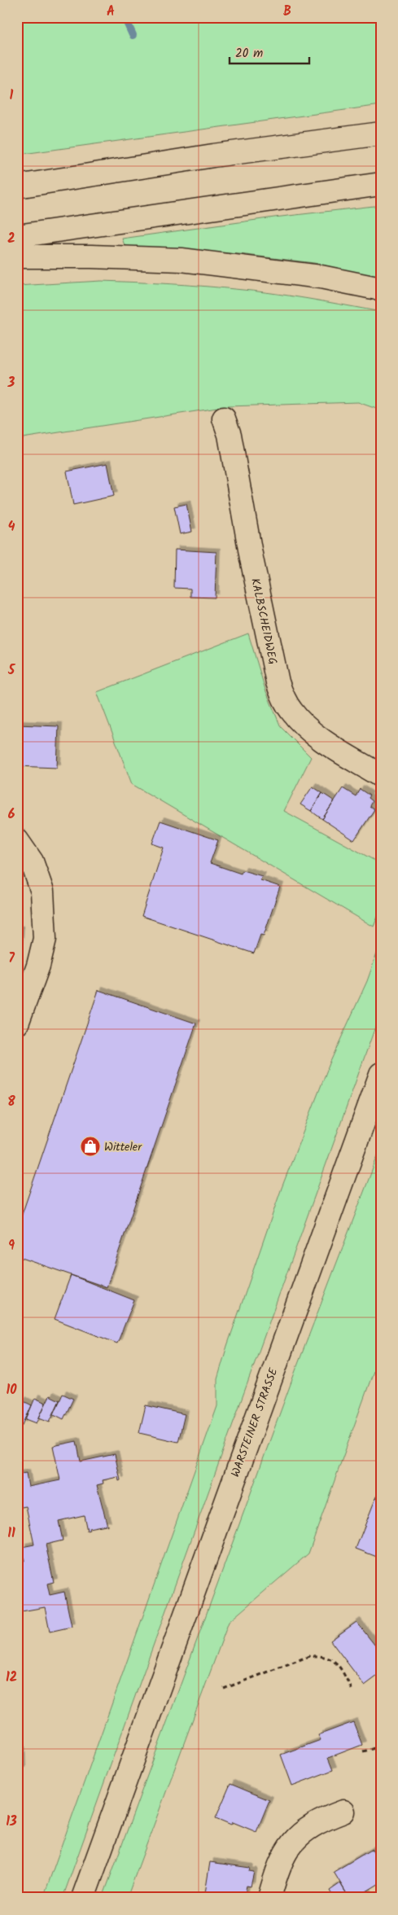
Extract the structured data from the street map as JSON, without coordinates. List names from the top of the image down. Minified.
{"streets":{"main road":["KALBSCHEIDWEG","WARSTEINER STRASSE"]},"places":{"shop":["Witteler"]},"scale_bar":"20 m","grid":{"columns":["A","B"],"rows":["1","2","3","4","5","6","7","8","9","10","11","12","13"]}}
